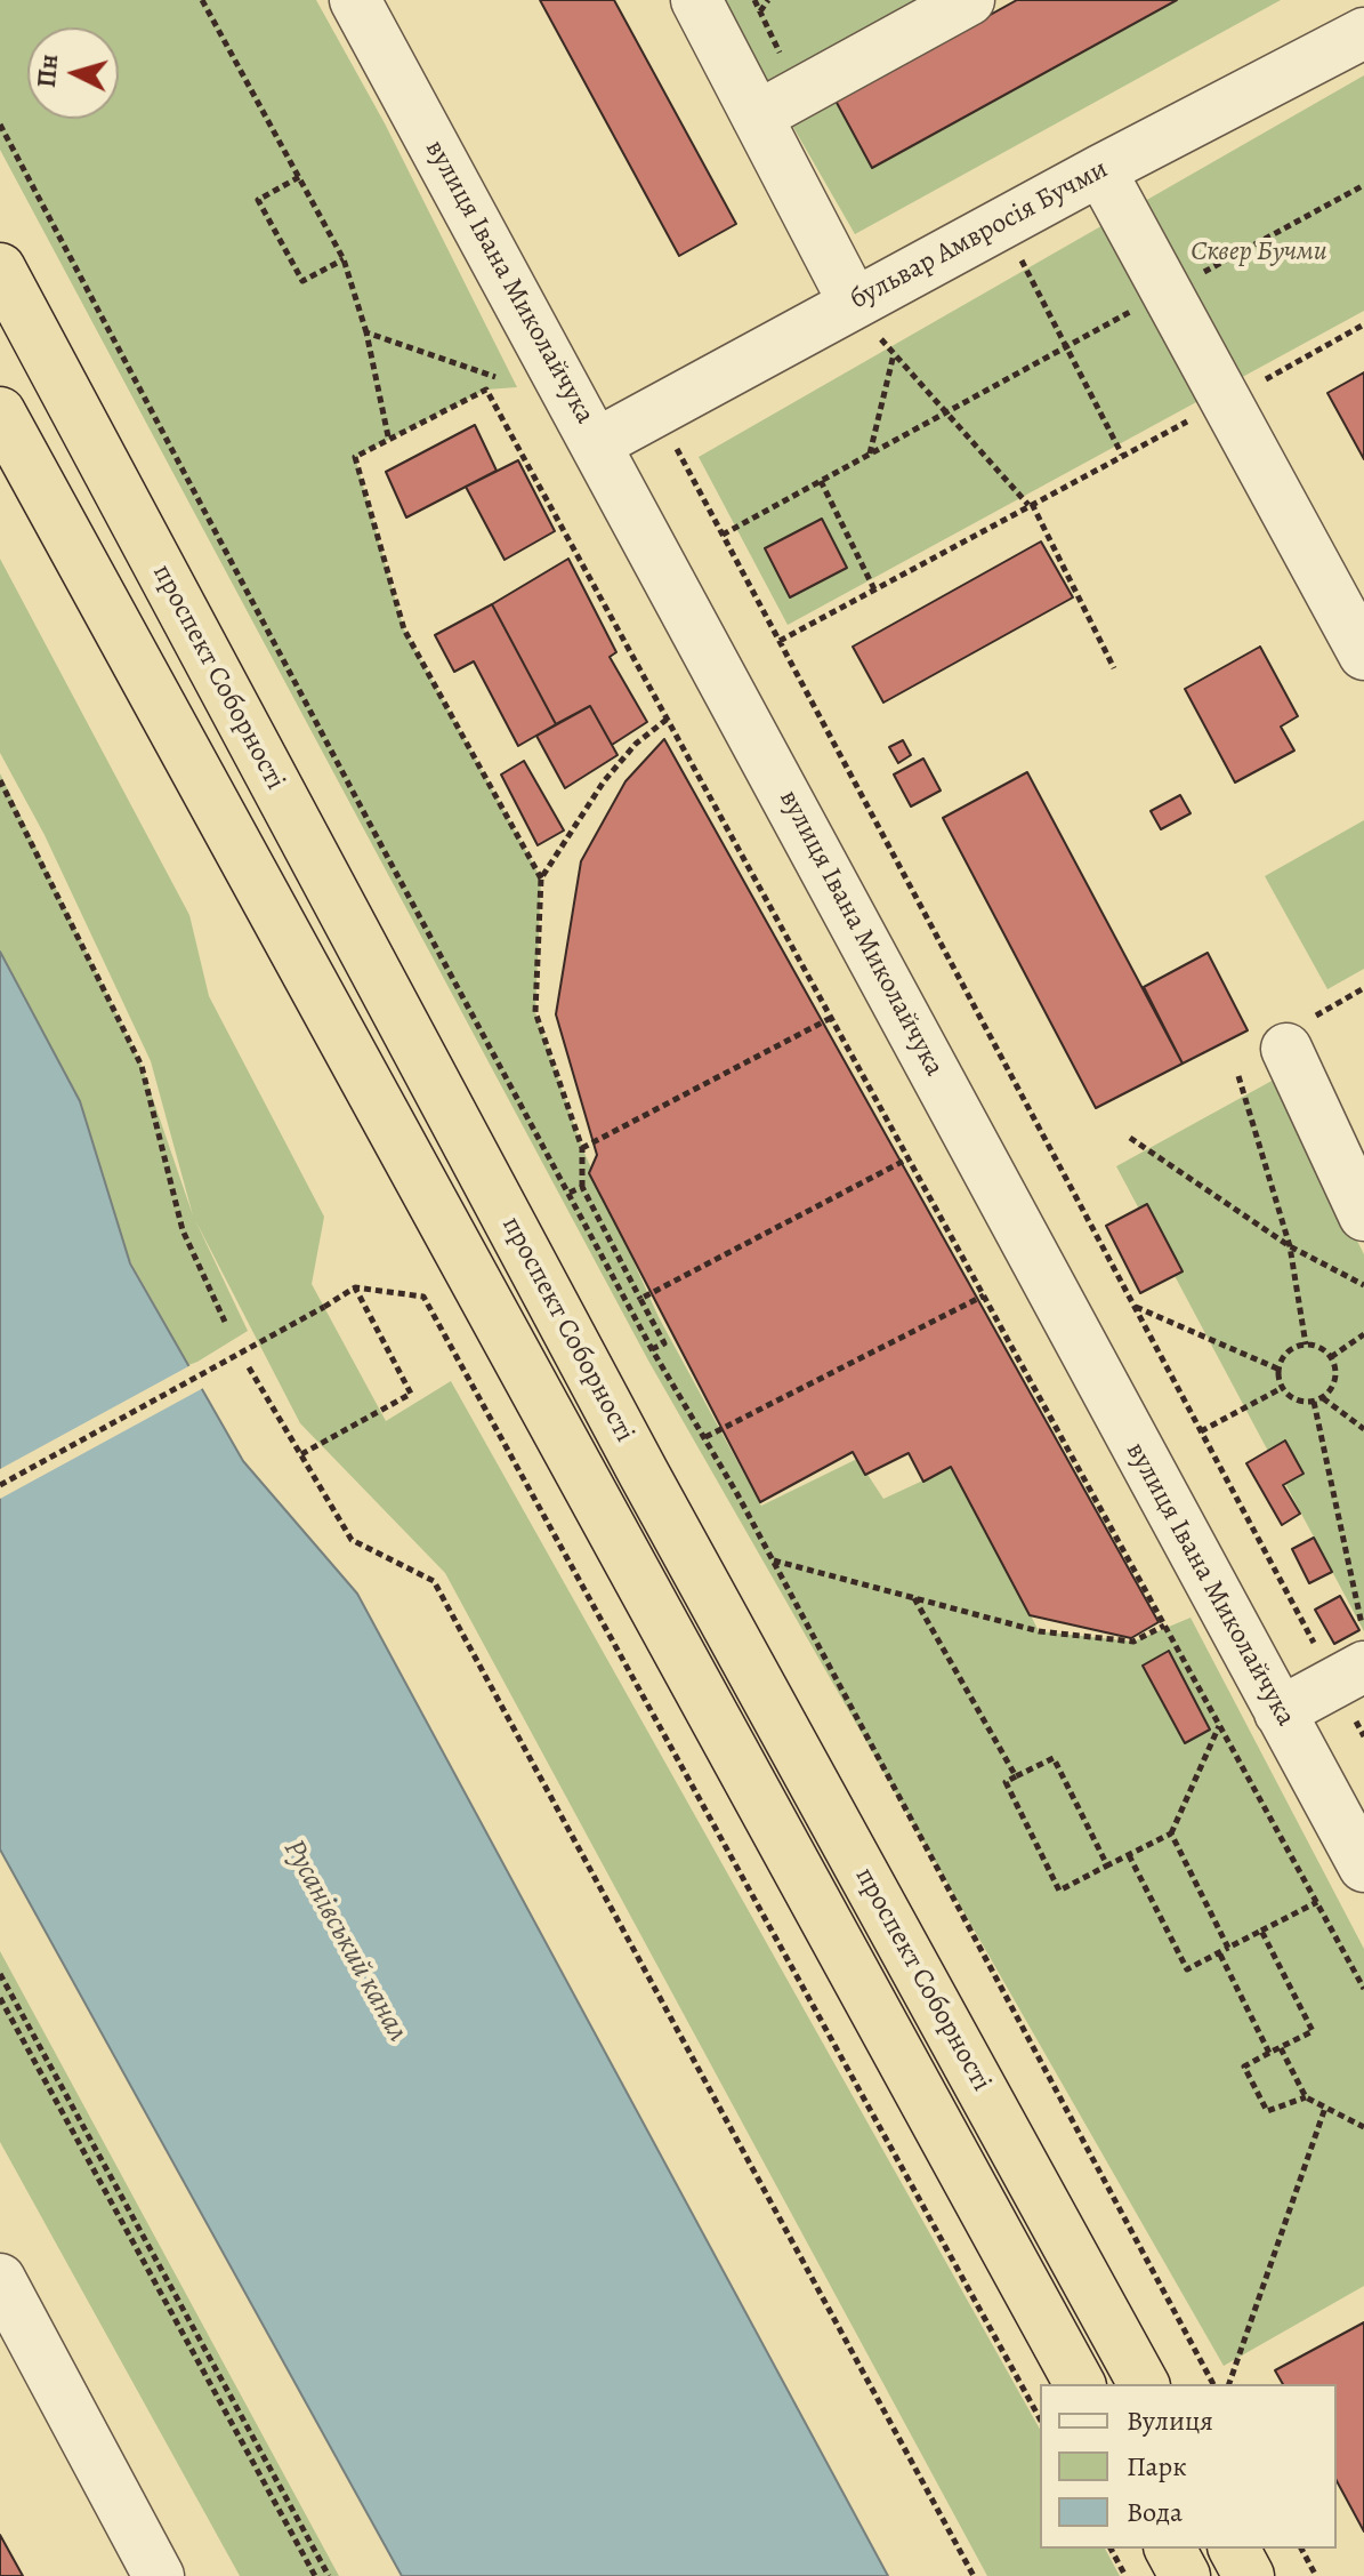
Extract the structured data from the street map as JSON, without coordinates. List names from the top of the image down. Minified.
{"streets":{"highway":["проспект Соборності"],"street":["бульвар Амвросія Бучми","вулиця Івана Миколайчука"]},"crossings":[["бульвар Амвросія Бучми","вулиця Івана Миколайчука"]],"water":["Русанівський канал"],"parks":["Сквер Бучми"],"legend":["Вулиця","Парк","Вода"],"north":"left"}
